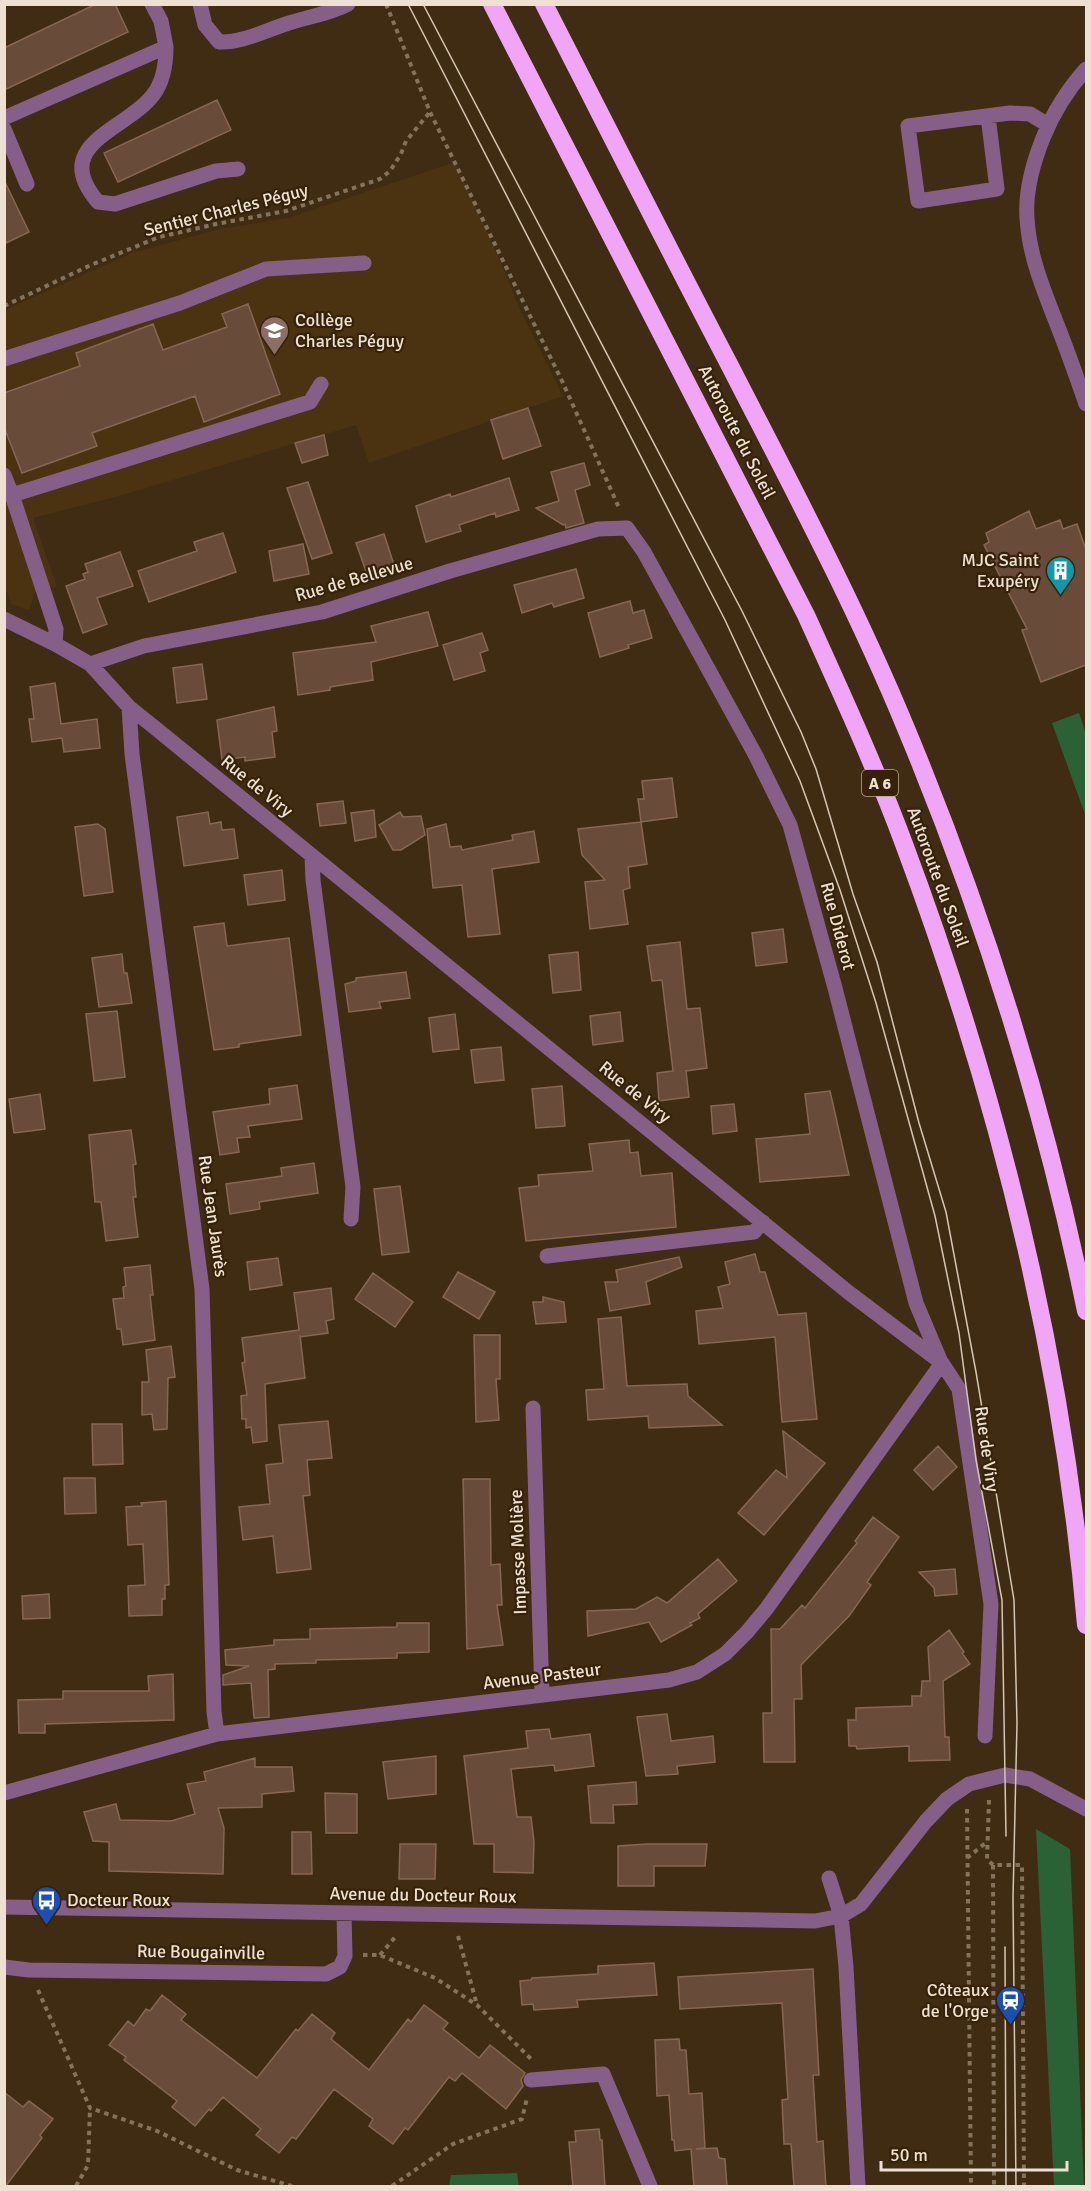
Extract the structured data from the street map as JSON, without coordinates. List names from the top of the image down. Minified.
{"streets":{"highway":["Autoroute du Soleil","A 6"],"street":["Rue de Bellevue","Rue de Viry","Rue Diderot","Rue Jean Jaurès","Impasse Molière","Avenue Pasteur","Avenue du Docteur Roux","Rue Bougainville"],"path":["Sentier Charles Péguy"]},"crossings":[["Rue de Bellevue","Rue de Viry"],["Rue de Bellevue","Rue Diderot"],["Rue de Viry","Rue Diderot"],["Rue de Viry","Rue Jean Jaurès"],["Rue de Viry","Avenue Pasteur"],["Rue Diderot","Avenue Pasteur"],["Rue Jean Jaurès","Avenue Pasteur"],["Impasse Molière","Avenue Pasteur"]],"places":{"school or university":["Collège Charles Péguy"],"building":["MJC Saint Exupéry"],"bus stop":["Docteur Roux"],"station":["Côteaux de l'Orge"]},"scale_bar":"50 m"}
